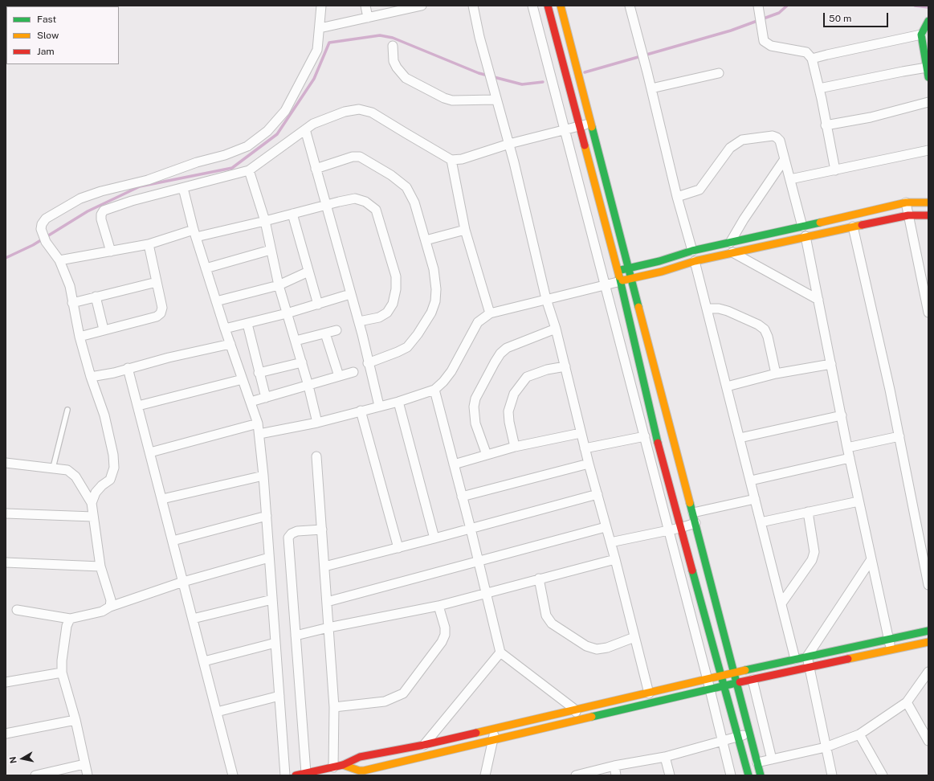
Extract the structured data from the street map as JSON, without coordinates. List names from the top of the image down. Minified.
{"legend":["Fast","Slow","Jam"],"scale_bar":"50 m","north":"left"}
